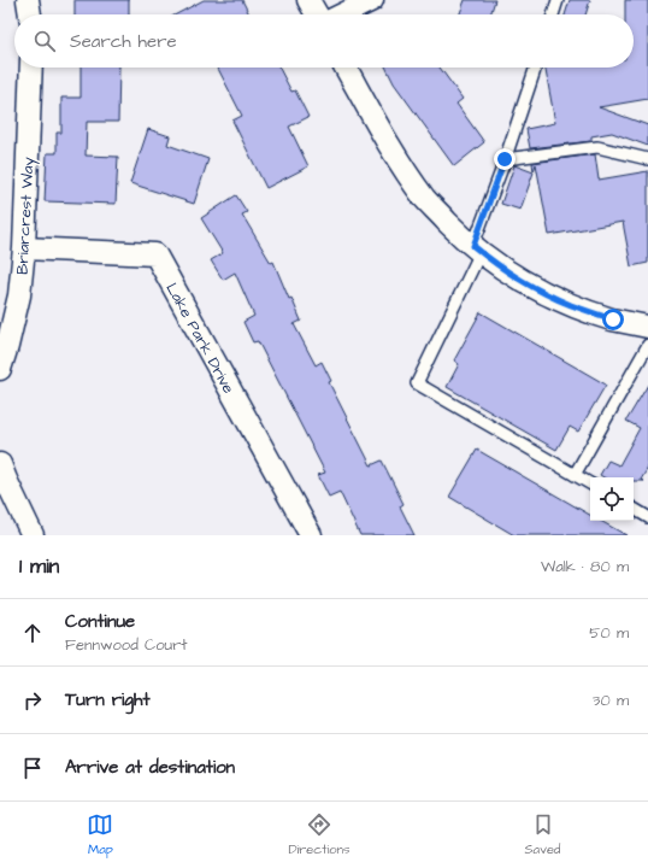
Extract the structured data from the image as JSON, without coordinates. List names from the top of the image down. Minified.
{"streets":{"street":["Briarcrest Way","Lake Park Drive"]},"crossings":[["Briarcrest Way","Lake Park Drive"]],"page":{"search":"Search here","heading":["1 min","Walk · 80 m"],"list":[["Continue","Fennwood Court","50 m"],["Turn right","30 m"],"Arrive at destination"],"nav":["Map","Directions","Saved"]}}
